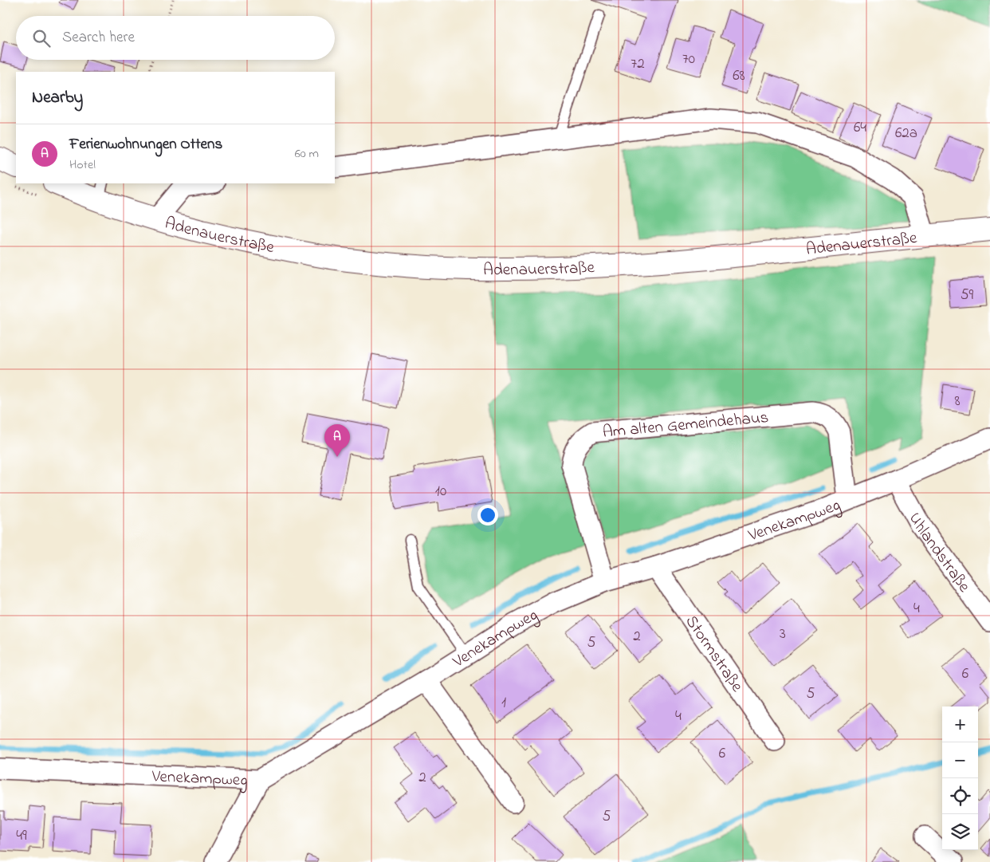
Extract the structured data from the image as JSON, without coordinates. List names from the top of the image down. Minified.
{"streets":{"street":["Adenauerstraße","Am alten Gemeindehaus","Venekampweg","Uhlandstraße","Stormstraße"]},"crossings":[["Am alten Gemeindehaus","Venekampweg"],["Venekampweg","Uhlandstraße"],["Venekampweg","Stormstraße"]],"house_numbers":["70","72","68","64","62a","59","8","10","4","3","2","5","6","5","1","4","6","2","5","49"],"page":{"search":"Search here","heading":"Nearby","list":[{"mark":"A","name":"Ferienwohnungen Ottens","note":"Hotel","value":"60 m"}],"pins":"A","map_buttons":["+","−"]}}
